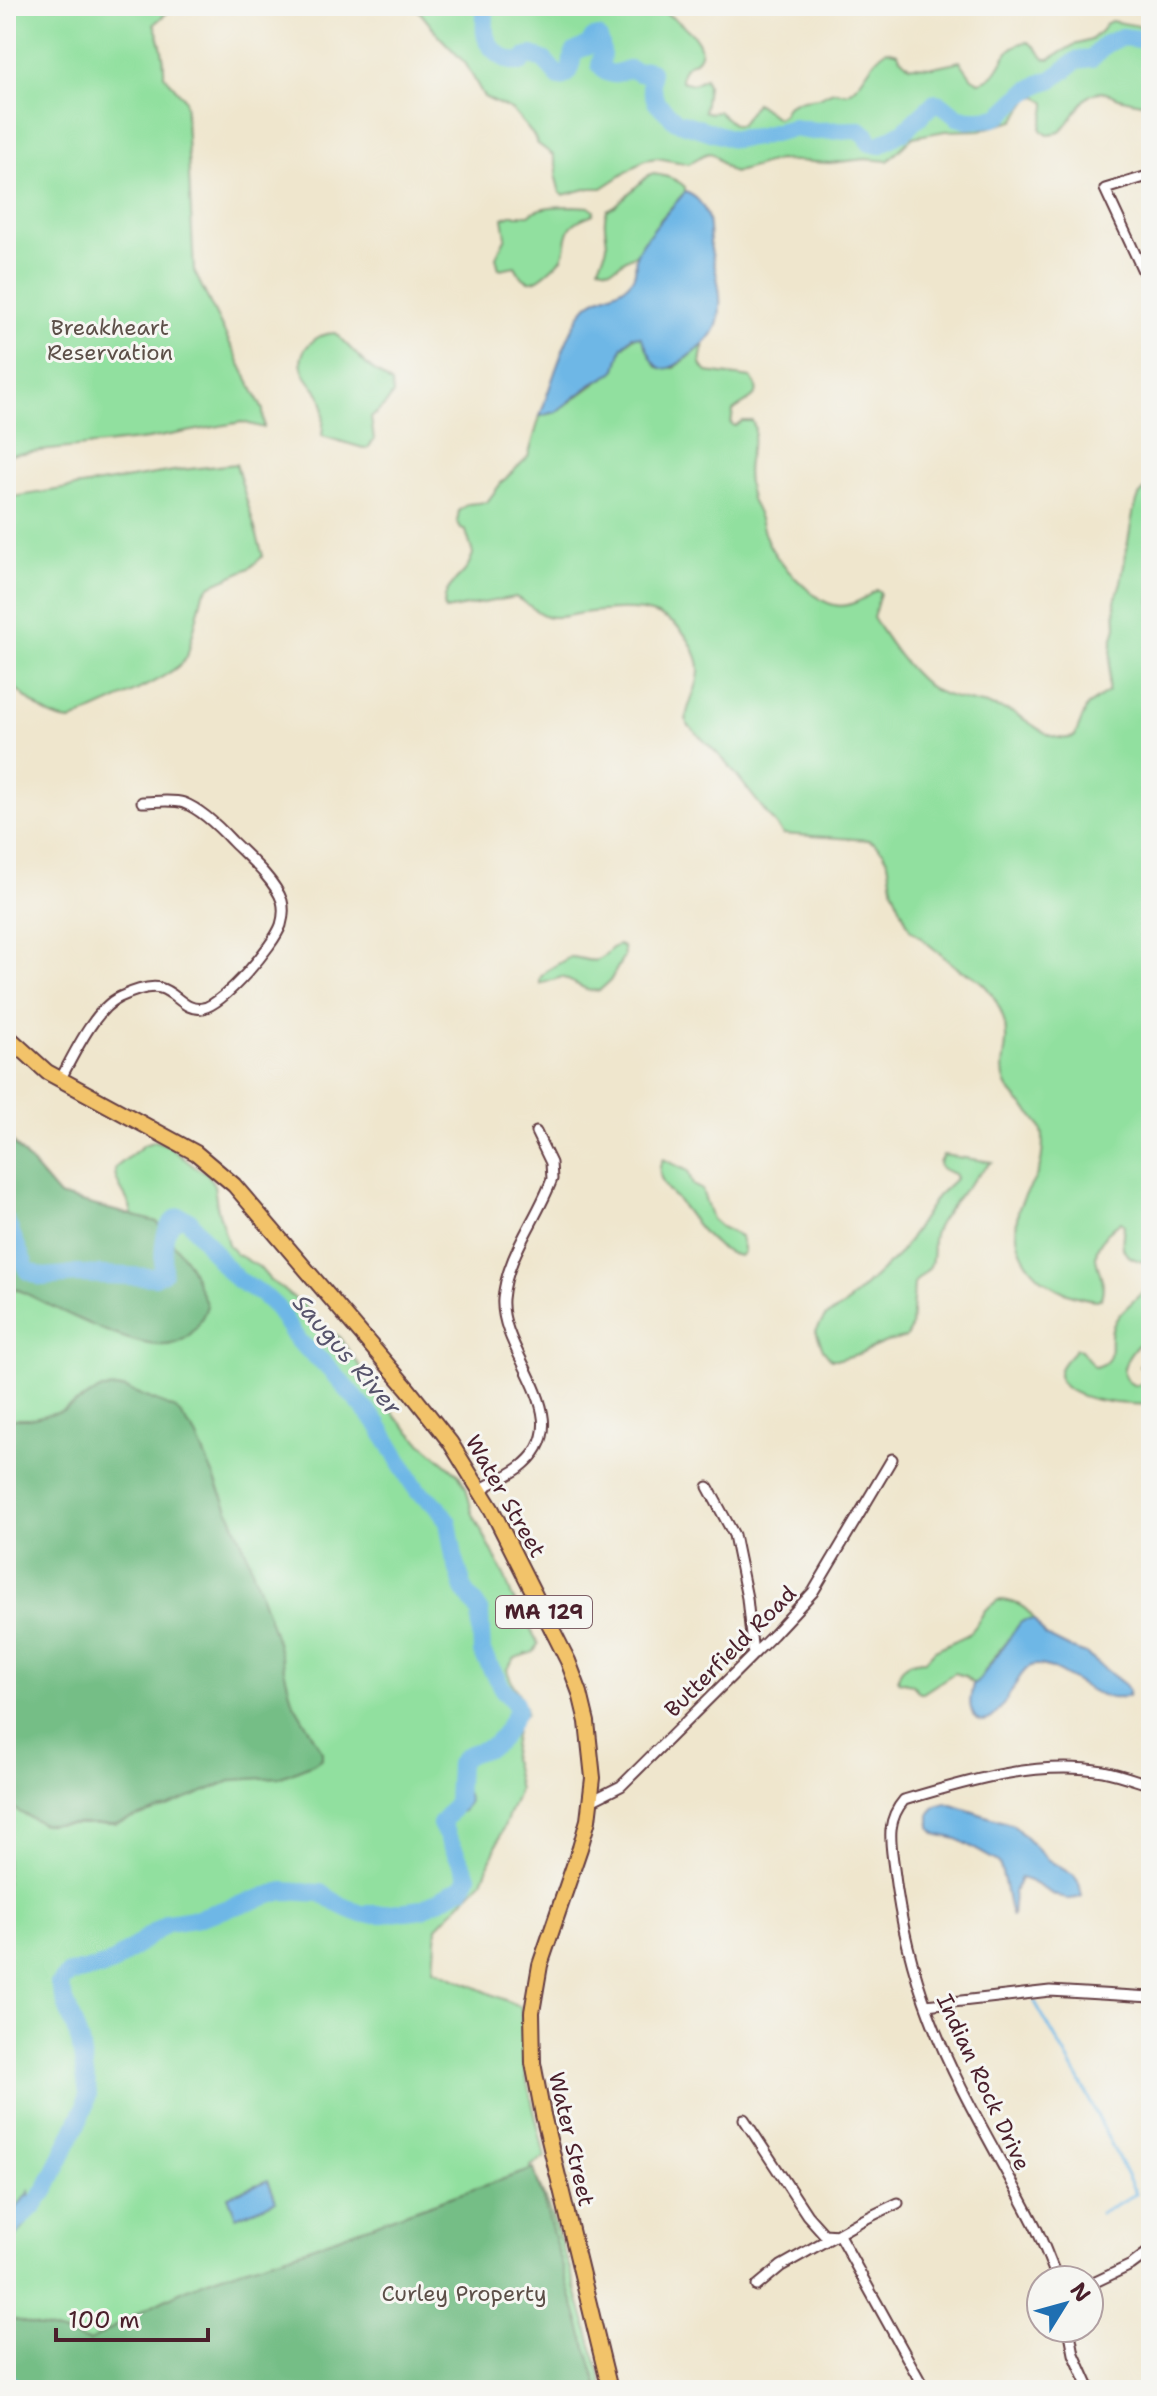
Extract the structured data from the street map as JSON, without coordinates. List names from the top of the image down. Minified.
{"streets":{"main road":["Water Street","MA 129"],"street":["Butterfield Road","Indian Rock Drive"]},"crossings":[["Water Street","Butterfield Road"]],"water":["Saugus River"],"parks":["Breakheart Reservation","Curley Property"],"scale_bar":"100 m","north":"top right"}
